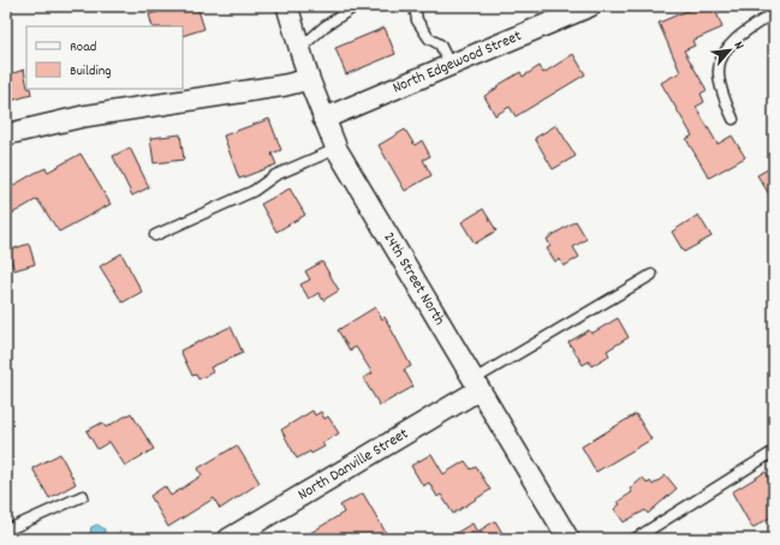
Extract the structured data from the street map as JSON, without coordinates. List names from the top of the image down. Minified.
{"streets":{"street":["North Edgewood Street","24th Street North","North Danville Street"]},"crossings":[["North Edgewood Street","24th Street North"],["24th Street North","North Danville Street"]],"legend":["Road","Building"],"north":"top right"}
